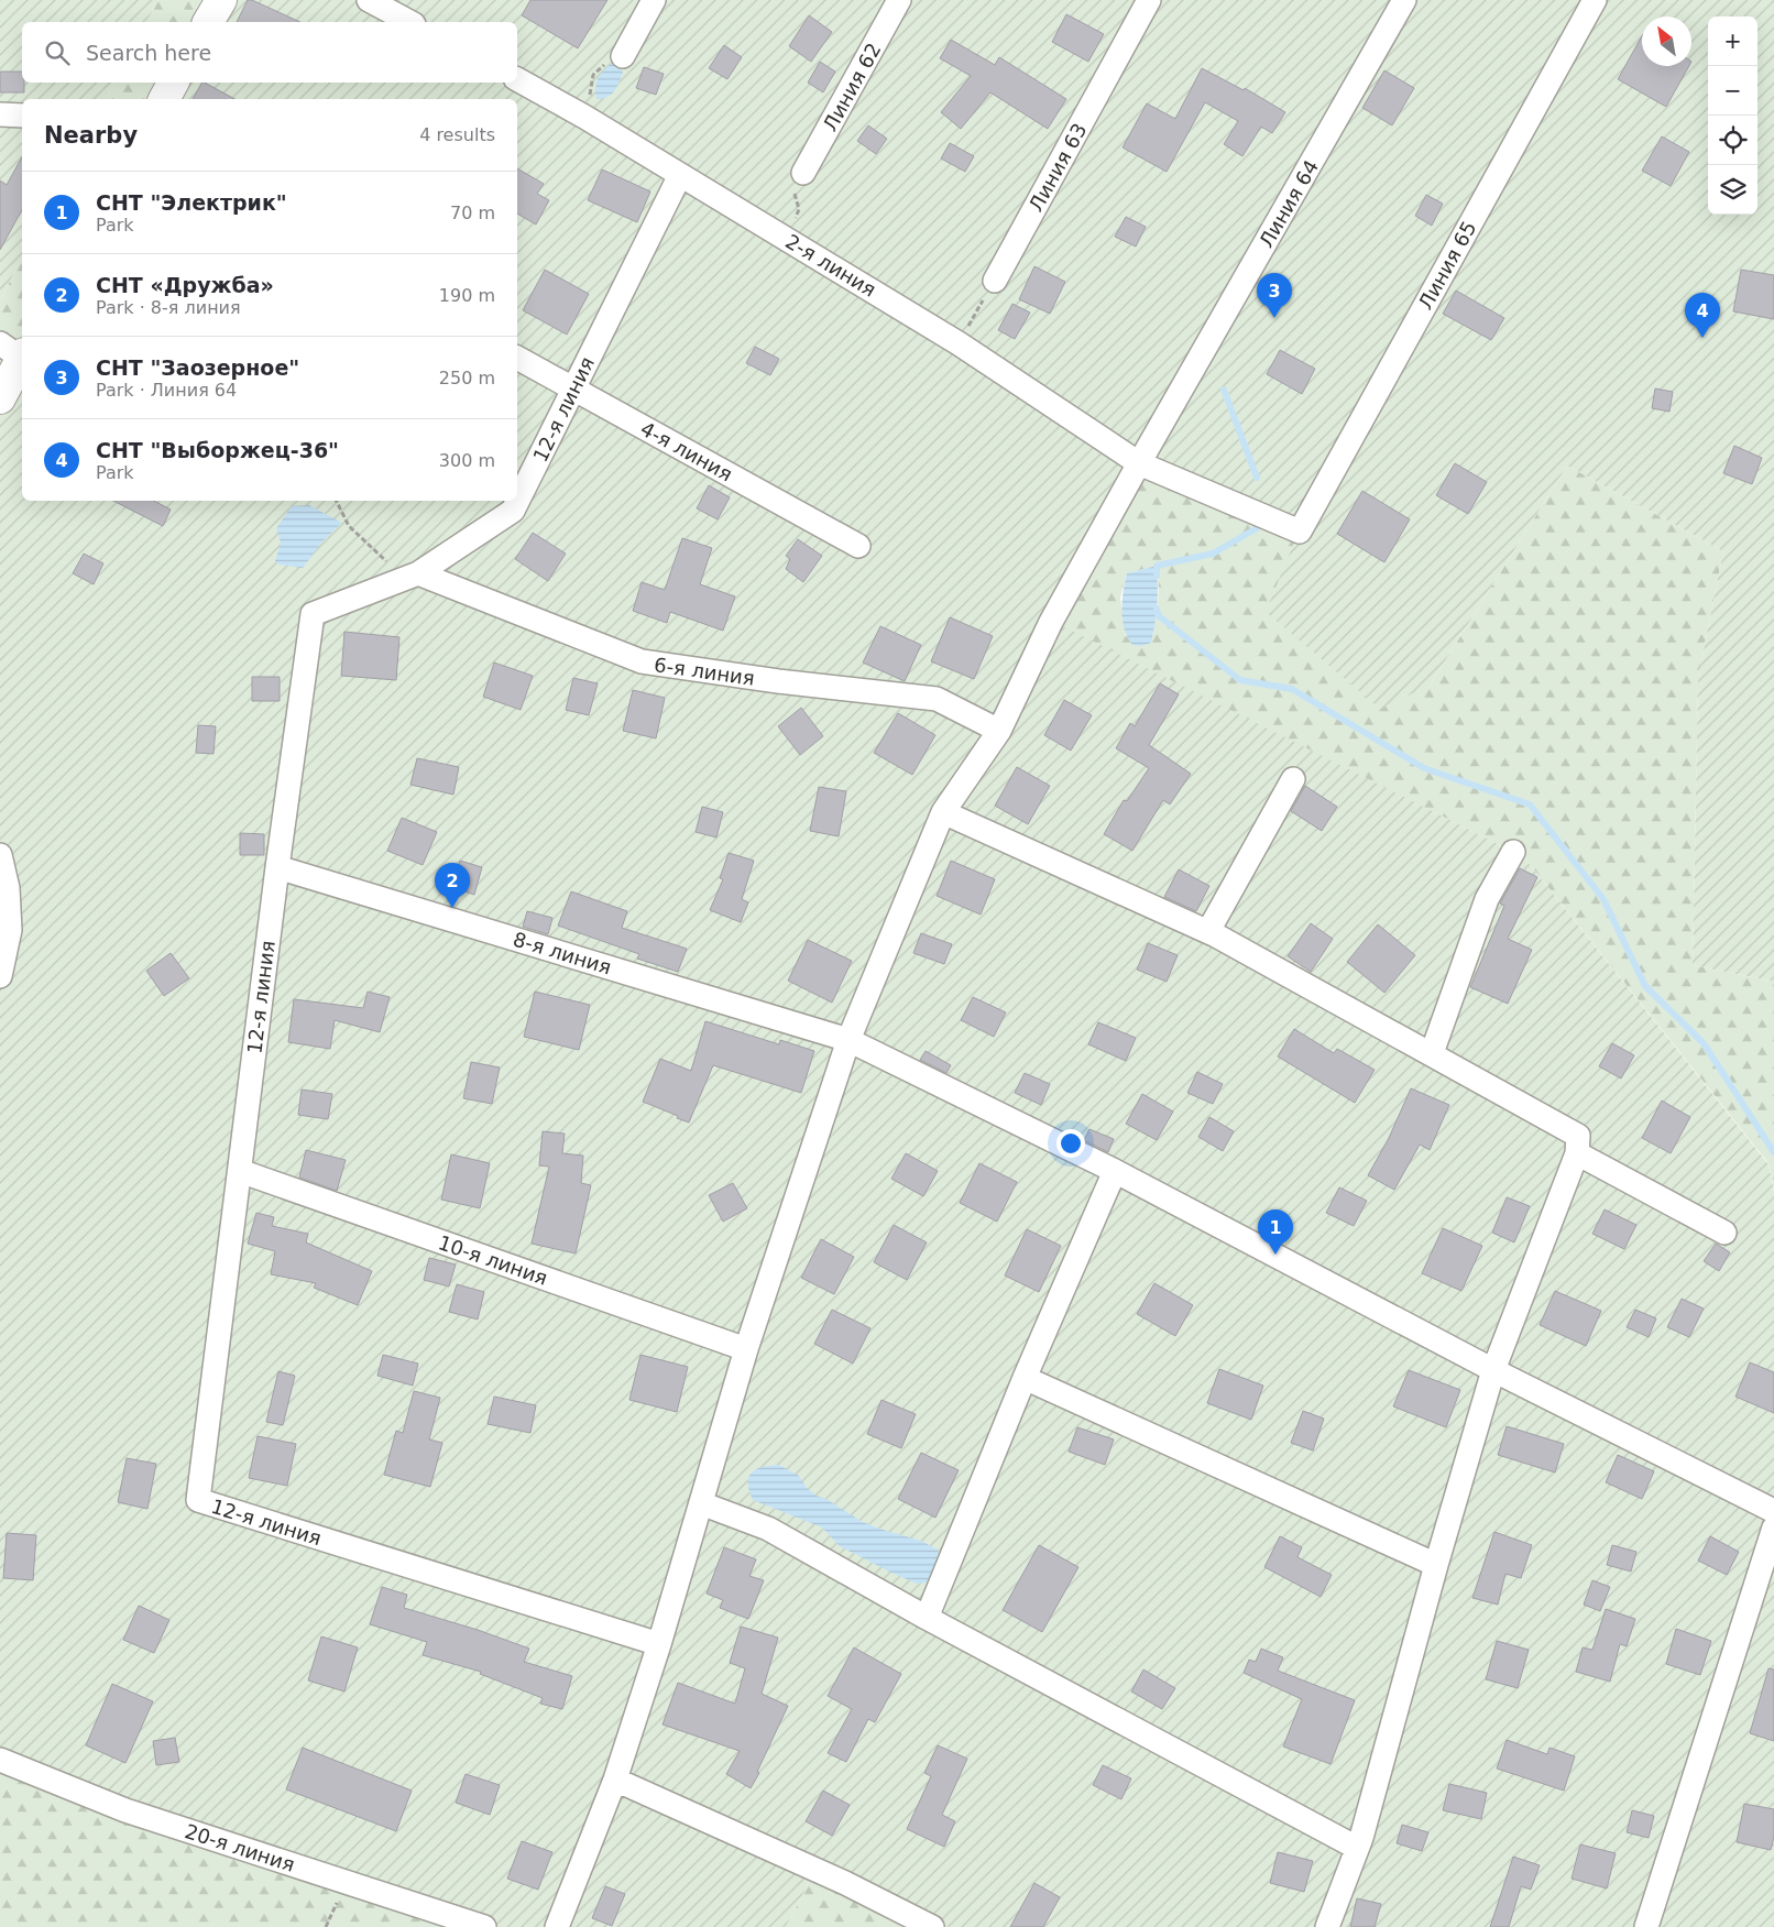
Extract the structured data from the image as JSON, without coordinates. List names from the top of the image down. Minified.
{"streets":{"street":["Линия 62","Линия 63","Линия 64","2-я линия","Линия 65","12-я линия","4-я линия","6-я линия","8-я линия","10-я линия","20-я линия"]},"crossings":[["Линия 64","2-я линия"],["Линия 64","12-я линия"],["Линия 64","6-я линия"],["Линия 64","8-я линия"],["Линия 64","10-я линия"],["2-я линия","Линия 65"],["2-я линия","12-я линия"],["12-я линия","4-я линия"],["12-я линия","6-я линия"],["12-я линия","8-я линия"],["12-я линия","10-я линия"]],"north":"top left","page":{"map_buttons":["+","−"],"search":"Search here","heading":["Nearby","4 results"],"list":[{"mark":"1","name":"СНТ \"Электрик\"","note":"Park","value":"70 m"},{"mark":"2","name":"СНТ «Дружба»","note":"Park · 8-я линия","value":"190 m"},{"mark":"3","name":"СНТ \"Заозерное\"","note":"Park · Линия 64","value":"250 m"},{"mark":"4","name":"СНТ \"Выборжец-36\"","note":"Park","value":"300 m"}],"pins":["3","4","2","1"]}}
